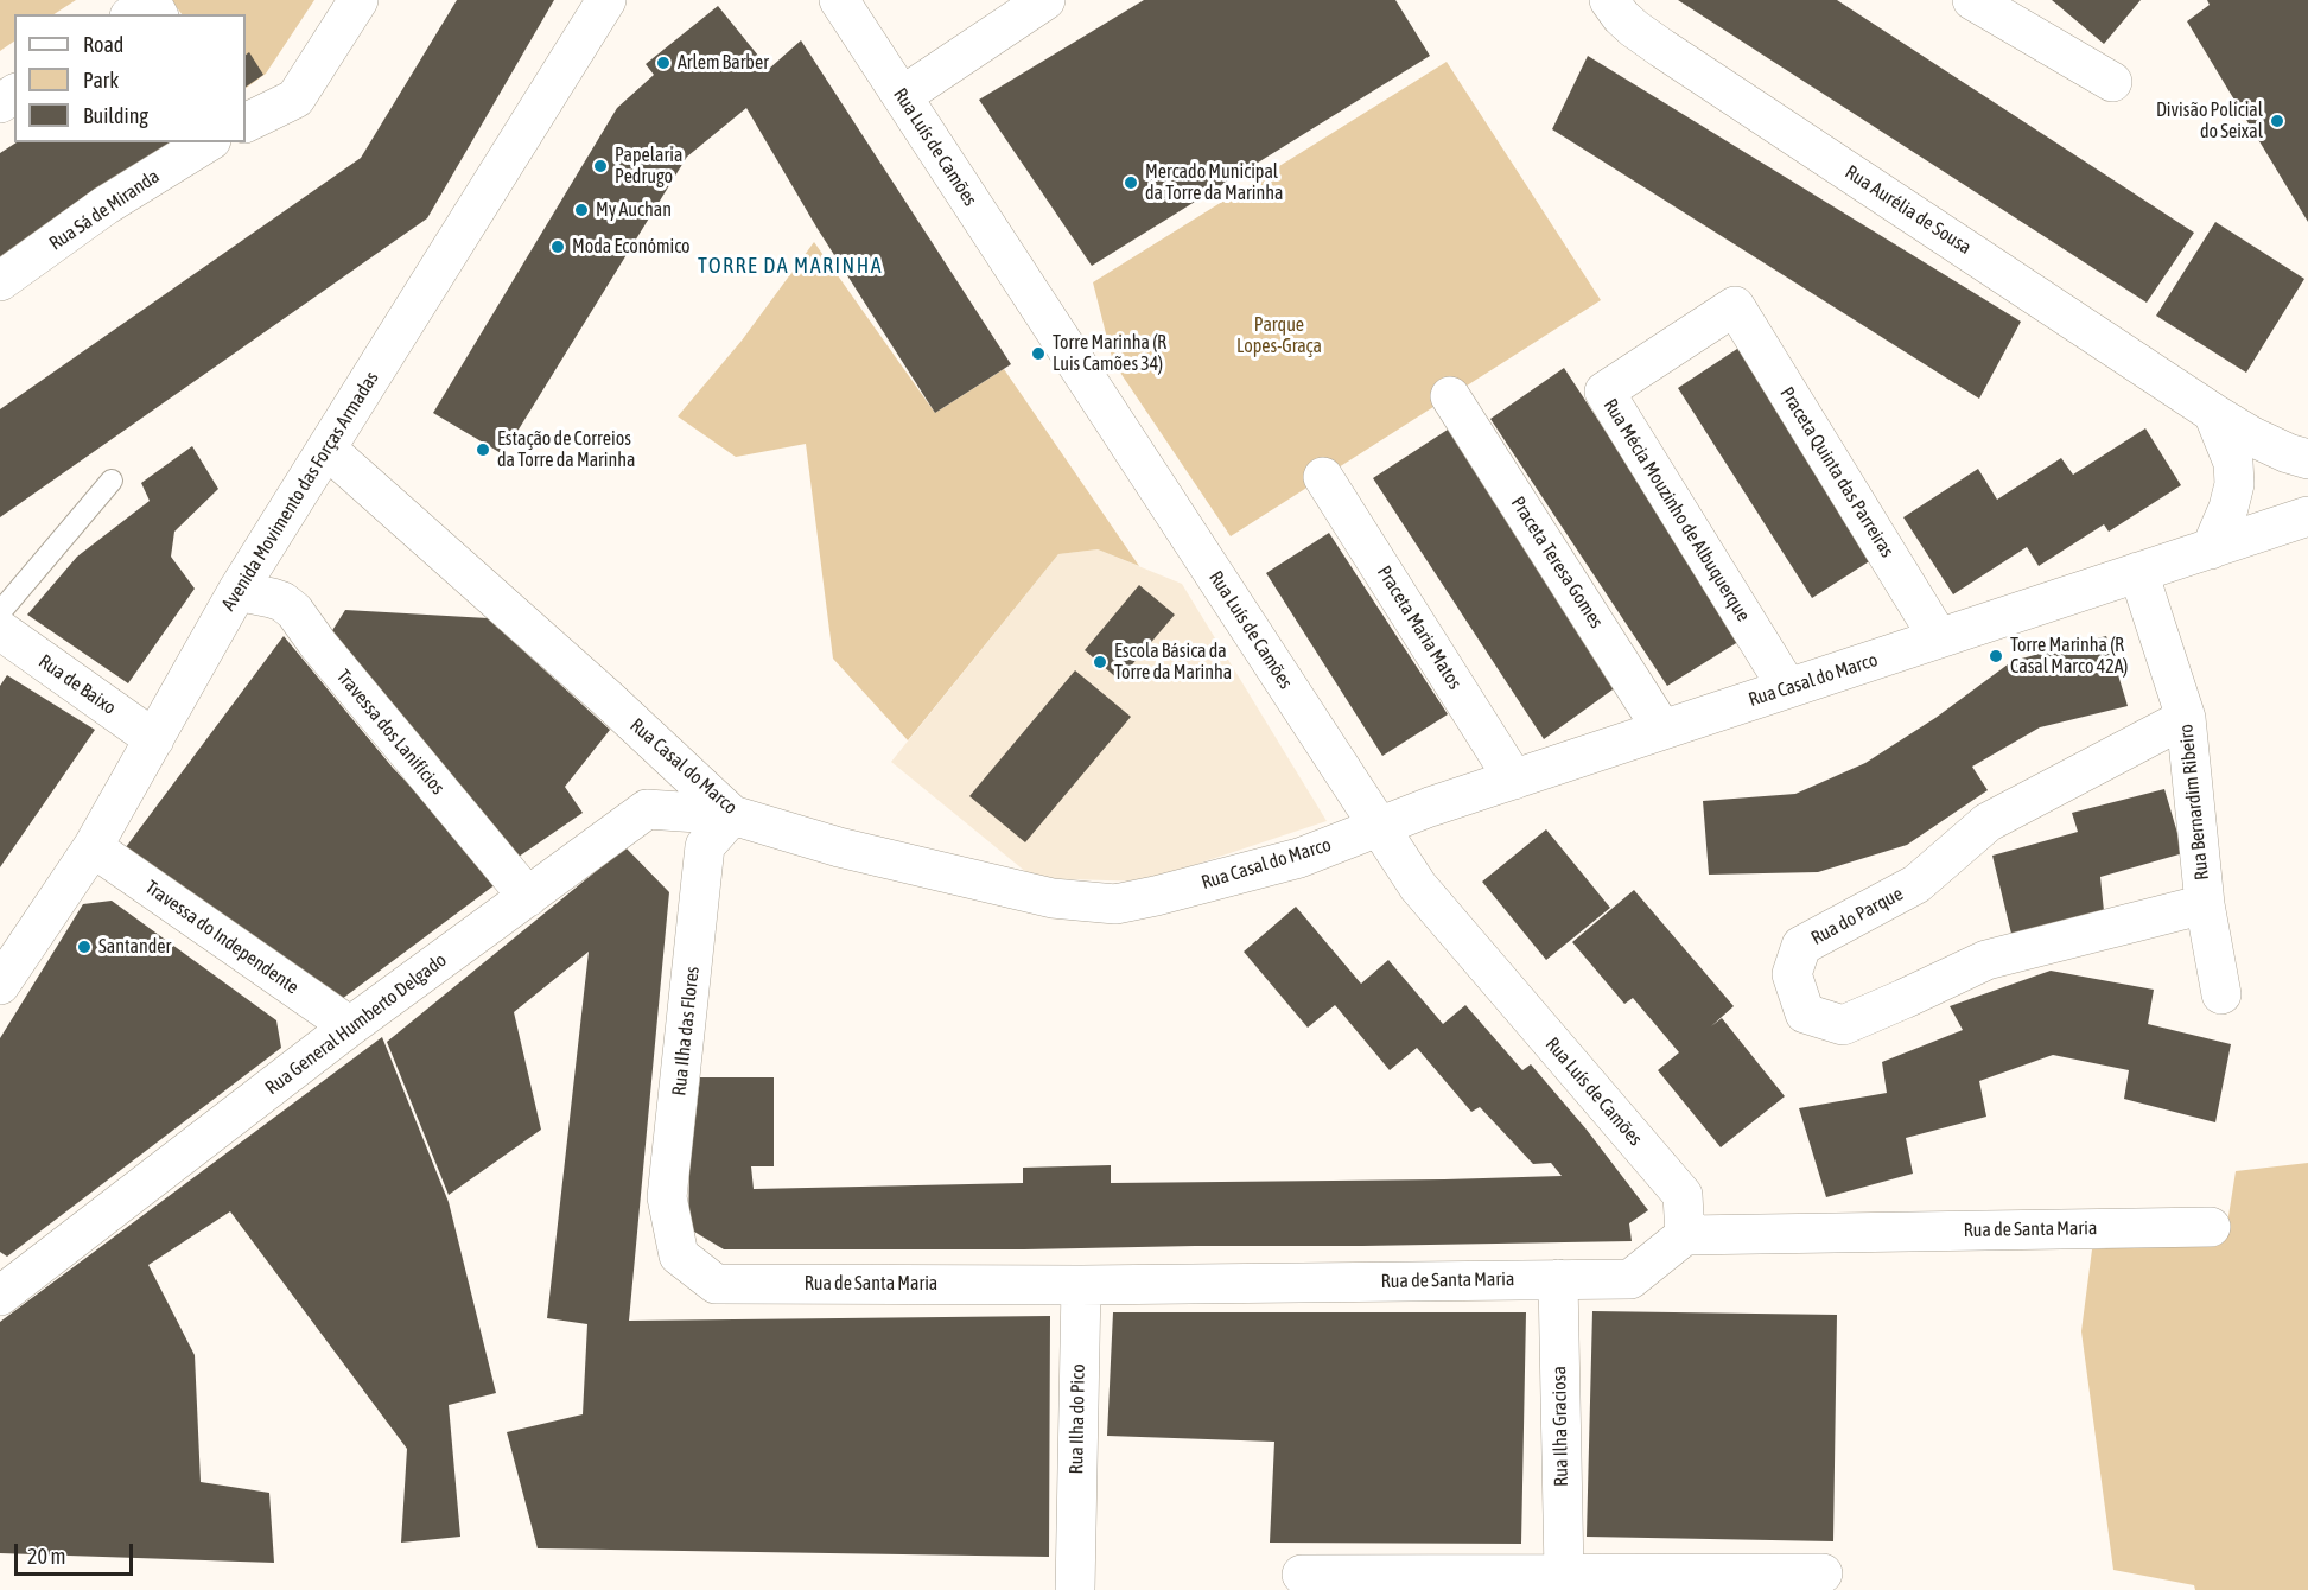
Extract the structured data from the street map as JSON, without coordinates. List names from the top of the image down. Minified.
{"streets":{"street":["Rua Luís de Camões","Rua Sá de Miranda","Rua Aurélia de Sousa","Praceta Quinta das Parreiras","Avenida Movimento das Forças Armadas","Rua Mécia Mouzinho de Albuquerque","Praceta Teresa Gomes","Praceta Maria Matos","Rua Casal do Marco","Rua de Baixo","Travessa dos Lanifícios","Rua Bernardim Ribeiro","Rua do Parque","Travessa do Independente","Rua General Humberto Delgado","Rua Ilha das Flores","Rua de Santa Maria","Rua Ilha do Pico","Rua Ilha Graciosa"]},"crossings":[["Rua Luís de Camões","Rua Casal do Marco"],["Rua Luís de Camões","Rua de Santa Maria"],["Praceta Quinta das Parreiras","Rua Mécia Mouzinho de Albuquerque"],["Praceta Quinta das Parreiras","Rua Casal do Marco"],["Avenida Movimento das Forças Armadas","Rua Casal do Marco"],["Avenida Movimento das Forças Armadas","Rua de Baixo"],["Avenida Movimento das Forças Armadas","Travessa dos Lanifícios"],["Avenida Movimento das Forças Armadas","Travessa do Independente"],["Rua Mécia Mouzinho de Albuquerque","Rua Casal do Marco"],["Praceta Teresa Gomes","Rua Casal do Marco"],["Praceta Maria Matos","Rua Casal do Marco"],["Rua Casal do Marco","Rua Bernardim Ribeiro"],["Rua Casal do Marco","Rua General Humberto Delgado"],["Rua Casal do Marco","Rua Ilha das Flores"],["Travessa dos Lanifícios","Rua General Humberto Delgado"],["Rua Bernardim Ribeiro","Rua do Parque"],["Travessa do Independente","Rua General Humberto Delgado"],["Rua General Humberto Delgado","Rua Ilha das Flores"],["Rua Ilha das Flores","Rua de Santa Maria"],["Rua de Santa Maria","Rua Ilha do Pico"],["Rua de Santa Maria","Rua Ilha Graciosa"]],"districts":["TORRE DA MARINHA"],"parks":["Parque Lopes-Graça"],"places":["Arlem Barber","Divisão Policial do Seixal","Papelaria Pedrugo","Mercado Municipal da Torre da Marinha","My Auchan","Moda Económico","Torre Marinha (R Luis Camões 34)","Estação de Correios da Torre da Marinha","Torre Marinha (R Casal Marco 42A)","Escola Básica da Torre da Marinha","Santander"],"legend":["Road","Park","Building"],"scale_bar":"20 m"}
